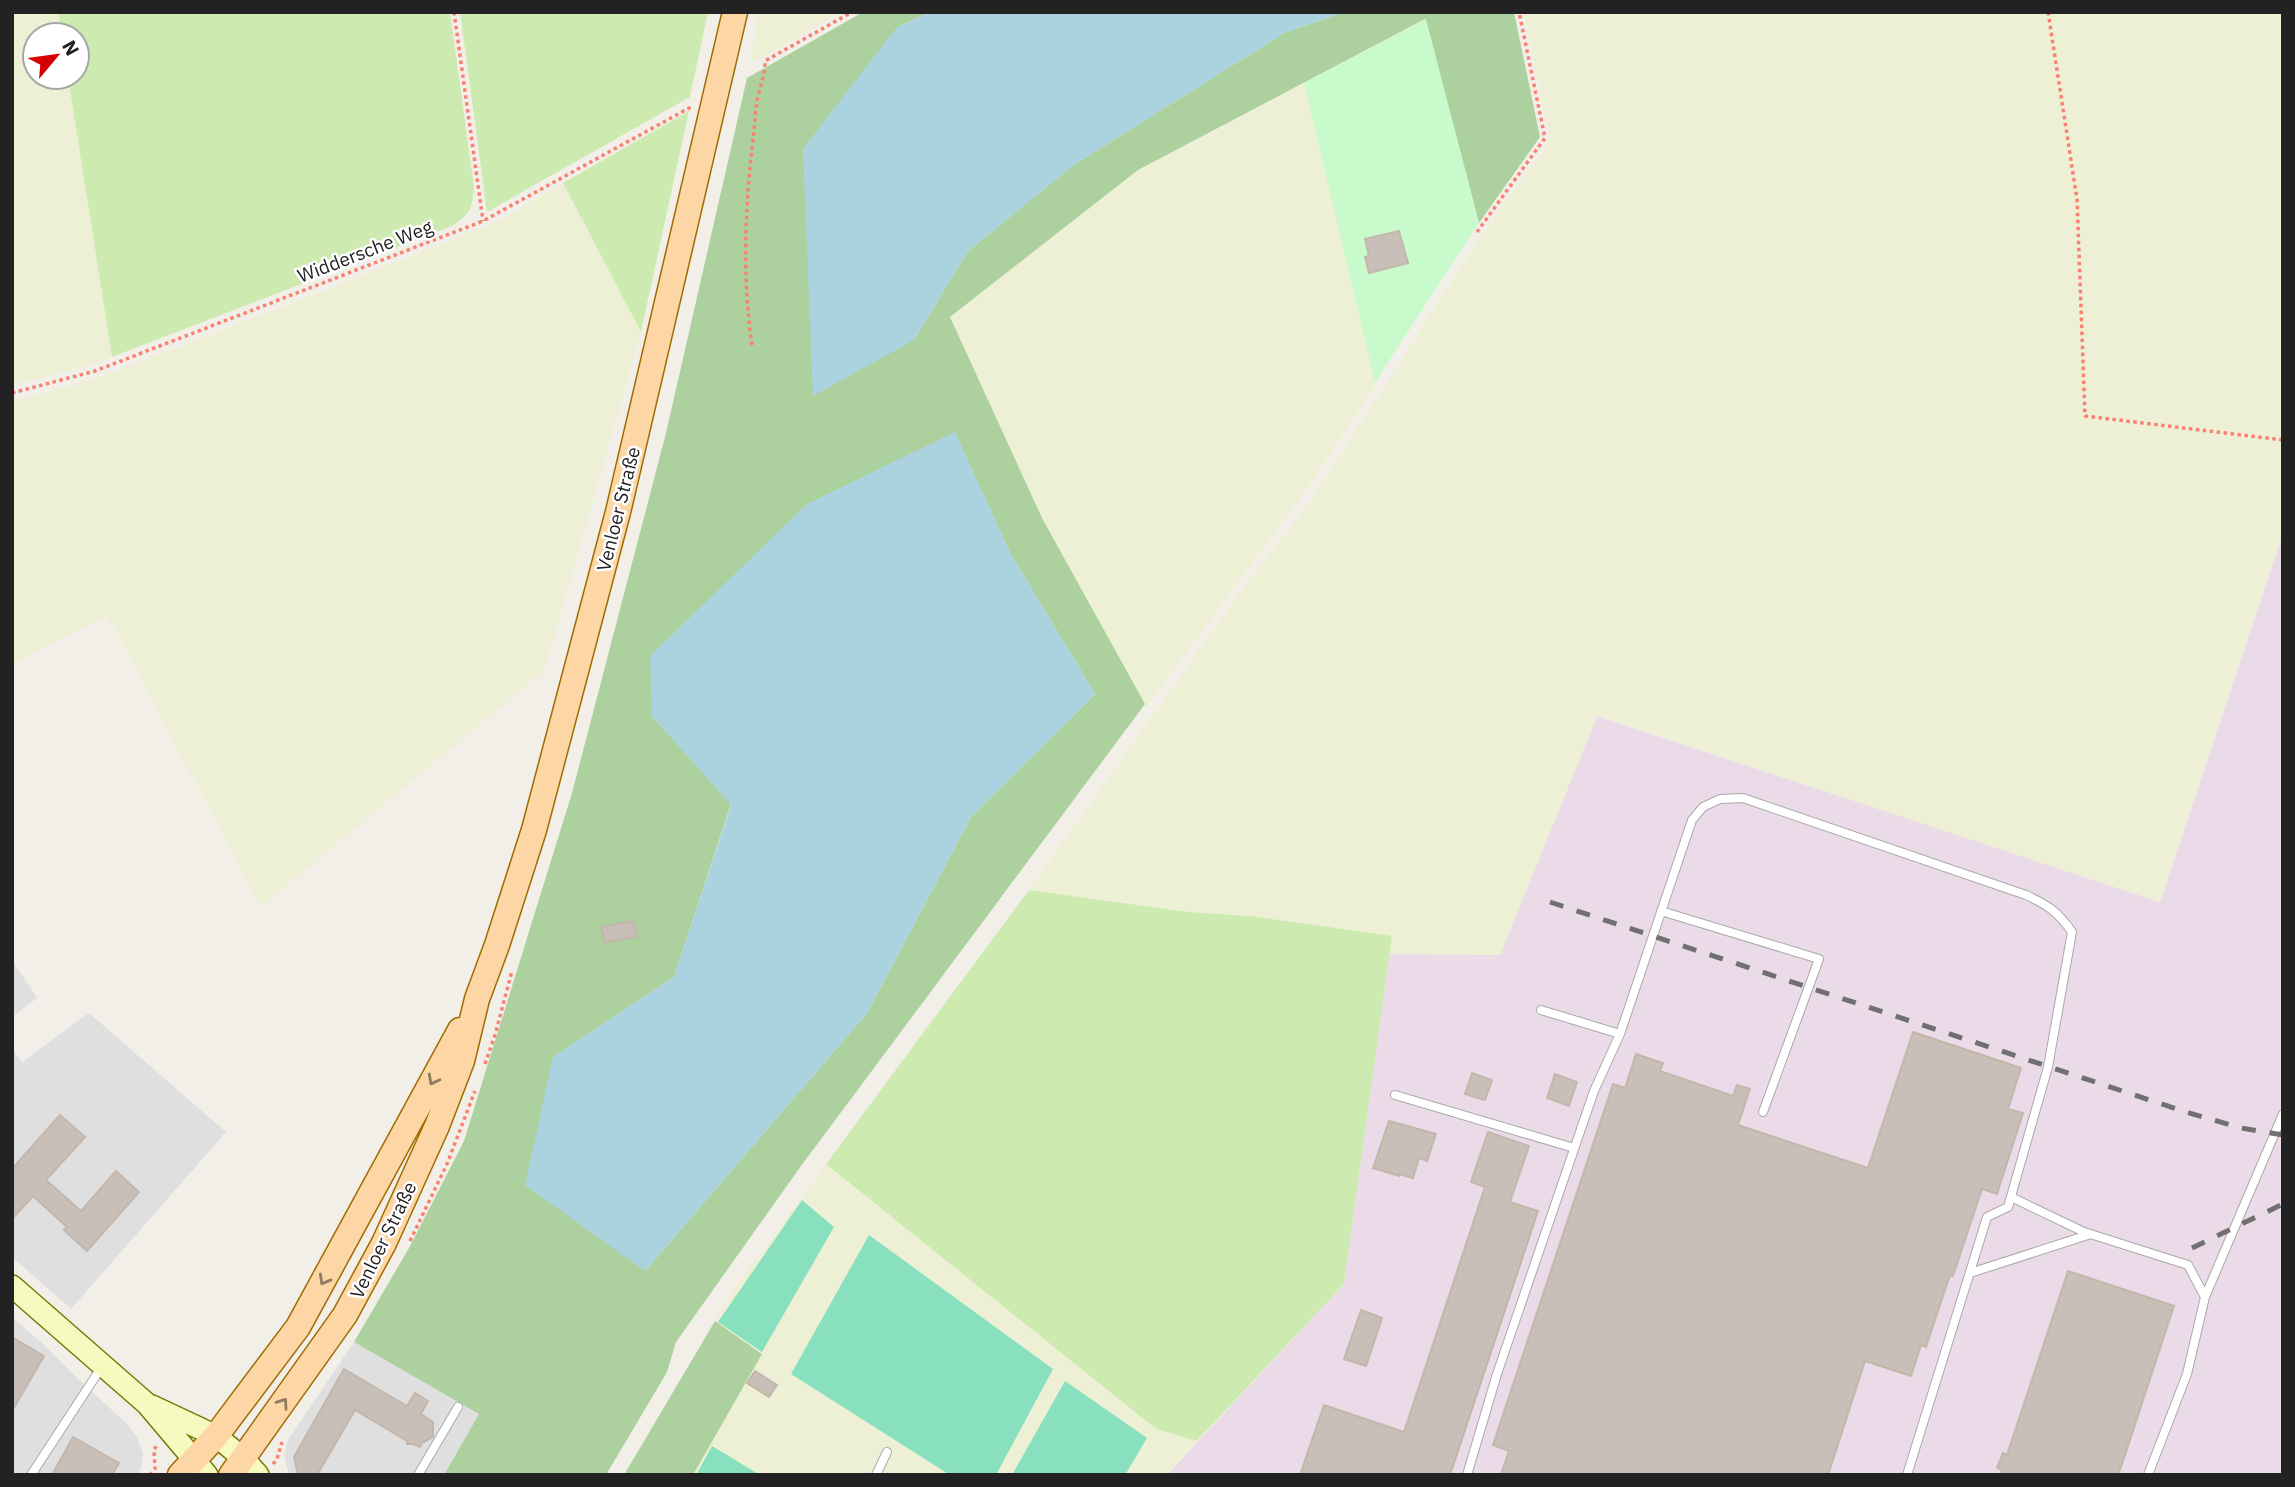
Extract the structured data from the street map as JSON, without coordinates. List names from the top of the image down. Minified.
{"streets":{"main road":["Venloer Straße"],"path":["Widdersche Weg"]},"crossings":[["Widdersche Weg","Venloer Straße"]],"north":"top right"}
